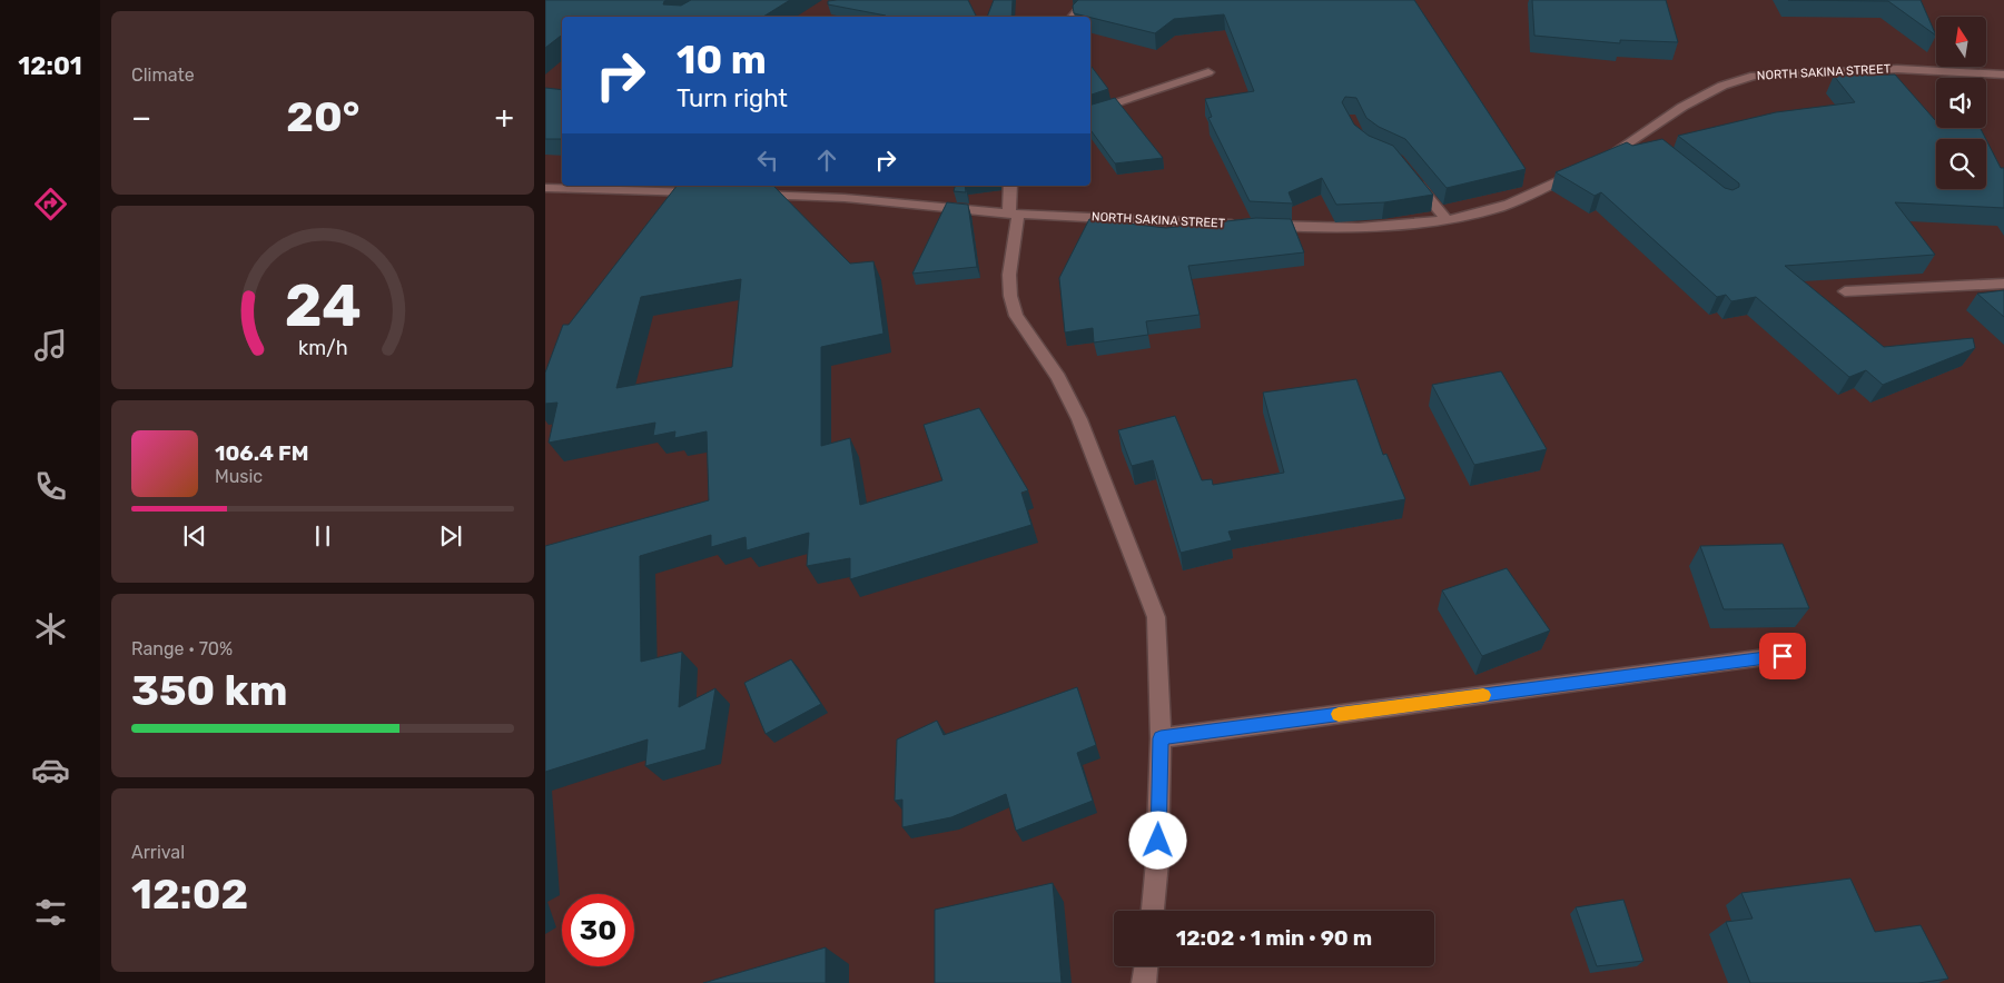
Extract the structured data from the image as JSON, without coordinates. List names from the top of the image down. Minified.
{"streets":{"street":["NORTH SAKINA STREET"]},"north":"top","page":{"tabs":"12:01","tile":["Climate",["Range · 70%","350 km"],["Arrival","12:02"]],"turn":["10 m","Turn right"],"heat":["−","20°","+"],"song":["106.4 FM","Music"],"limit":"30","trip":"12:02 · 1 min · 90 m","gauge":["24","km/h"]}}
